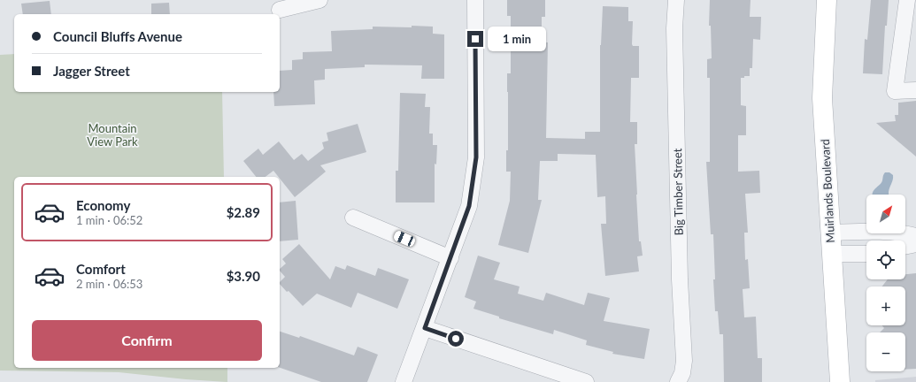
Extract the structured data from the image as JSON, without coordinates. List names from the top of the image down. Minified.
{"streets":{"main road":["Muirlands Boulevard"],"street":["Big Timber Street"]},"parks":["Mountain View Park"],"north":"top right","page":{"banner":["Council Bluffs Avenue","Jagger Street"],"bubble":"1 min","list":[{"name":"Economy","note":"1 min · 06:52","value":"$2.89"},{"name":"Comfort","note":"2 min · 06:53","value":"$3.90"}],"map_buttons":["+","−"],"buttons":"Confirm"}}
